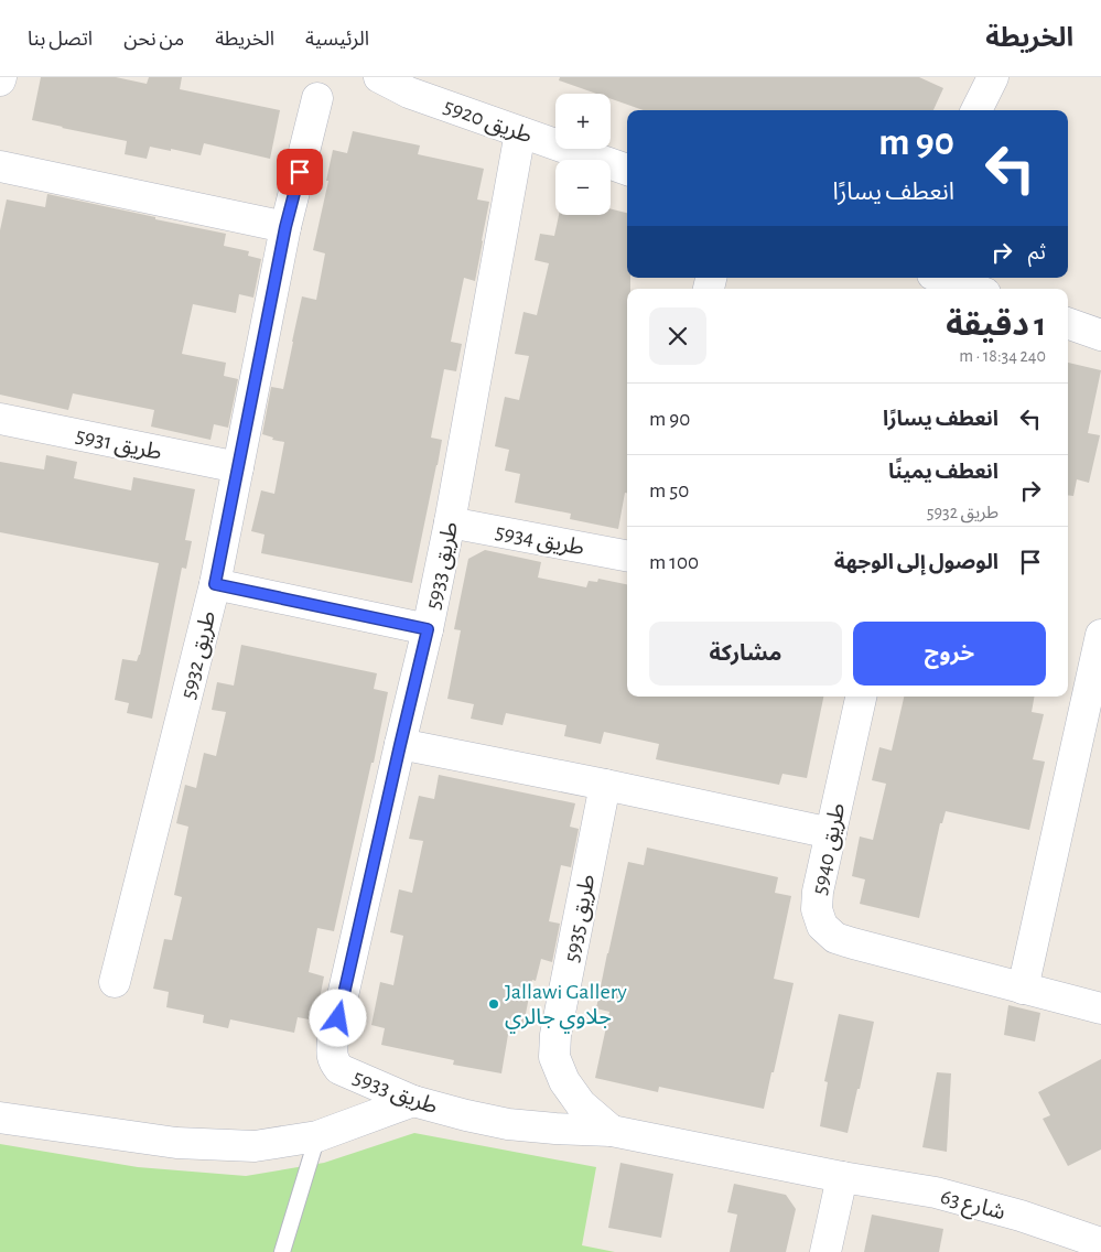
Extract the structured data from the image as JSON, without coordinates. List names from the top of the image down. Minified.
{"streets":{"street":["طريق 5920","طريق 5931","طريق 5934","طريق 5933","طريق 5932","طريق 5940","طريق 5935","شارع 63"]},"crossings":[["طريق 5920","طريق 5933"],["طريق 5931","طريق 5932"],["طريق 5934","طريق 5933"],["طريق 5933","طريق 5935"],["طريق 5933","شارع 63"]],"places":["Jallawi Gallery جلاوي جالري"],"page":{"header":"الخريطة","nav":["الرئيسية","الخريطة","من نحن","اتصل بنا"],"map_buttons":["+","−"],"turn":["90 m","انعطف يسارًا"],"then":"ثم","heading":["1 دقيقة","240 m · 18:34"],"list":[{"name":"انعطف يسارًا","value":"90 m"},{"name":"انعطف يمينًا","note":"طريق 5932","value":"50 m"},{"name":"الوصول إلى الوجهة","value":"100 m"}],"buttons":["خروج","مشاركة"]}}
